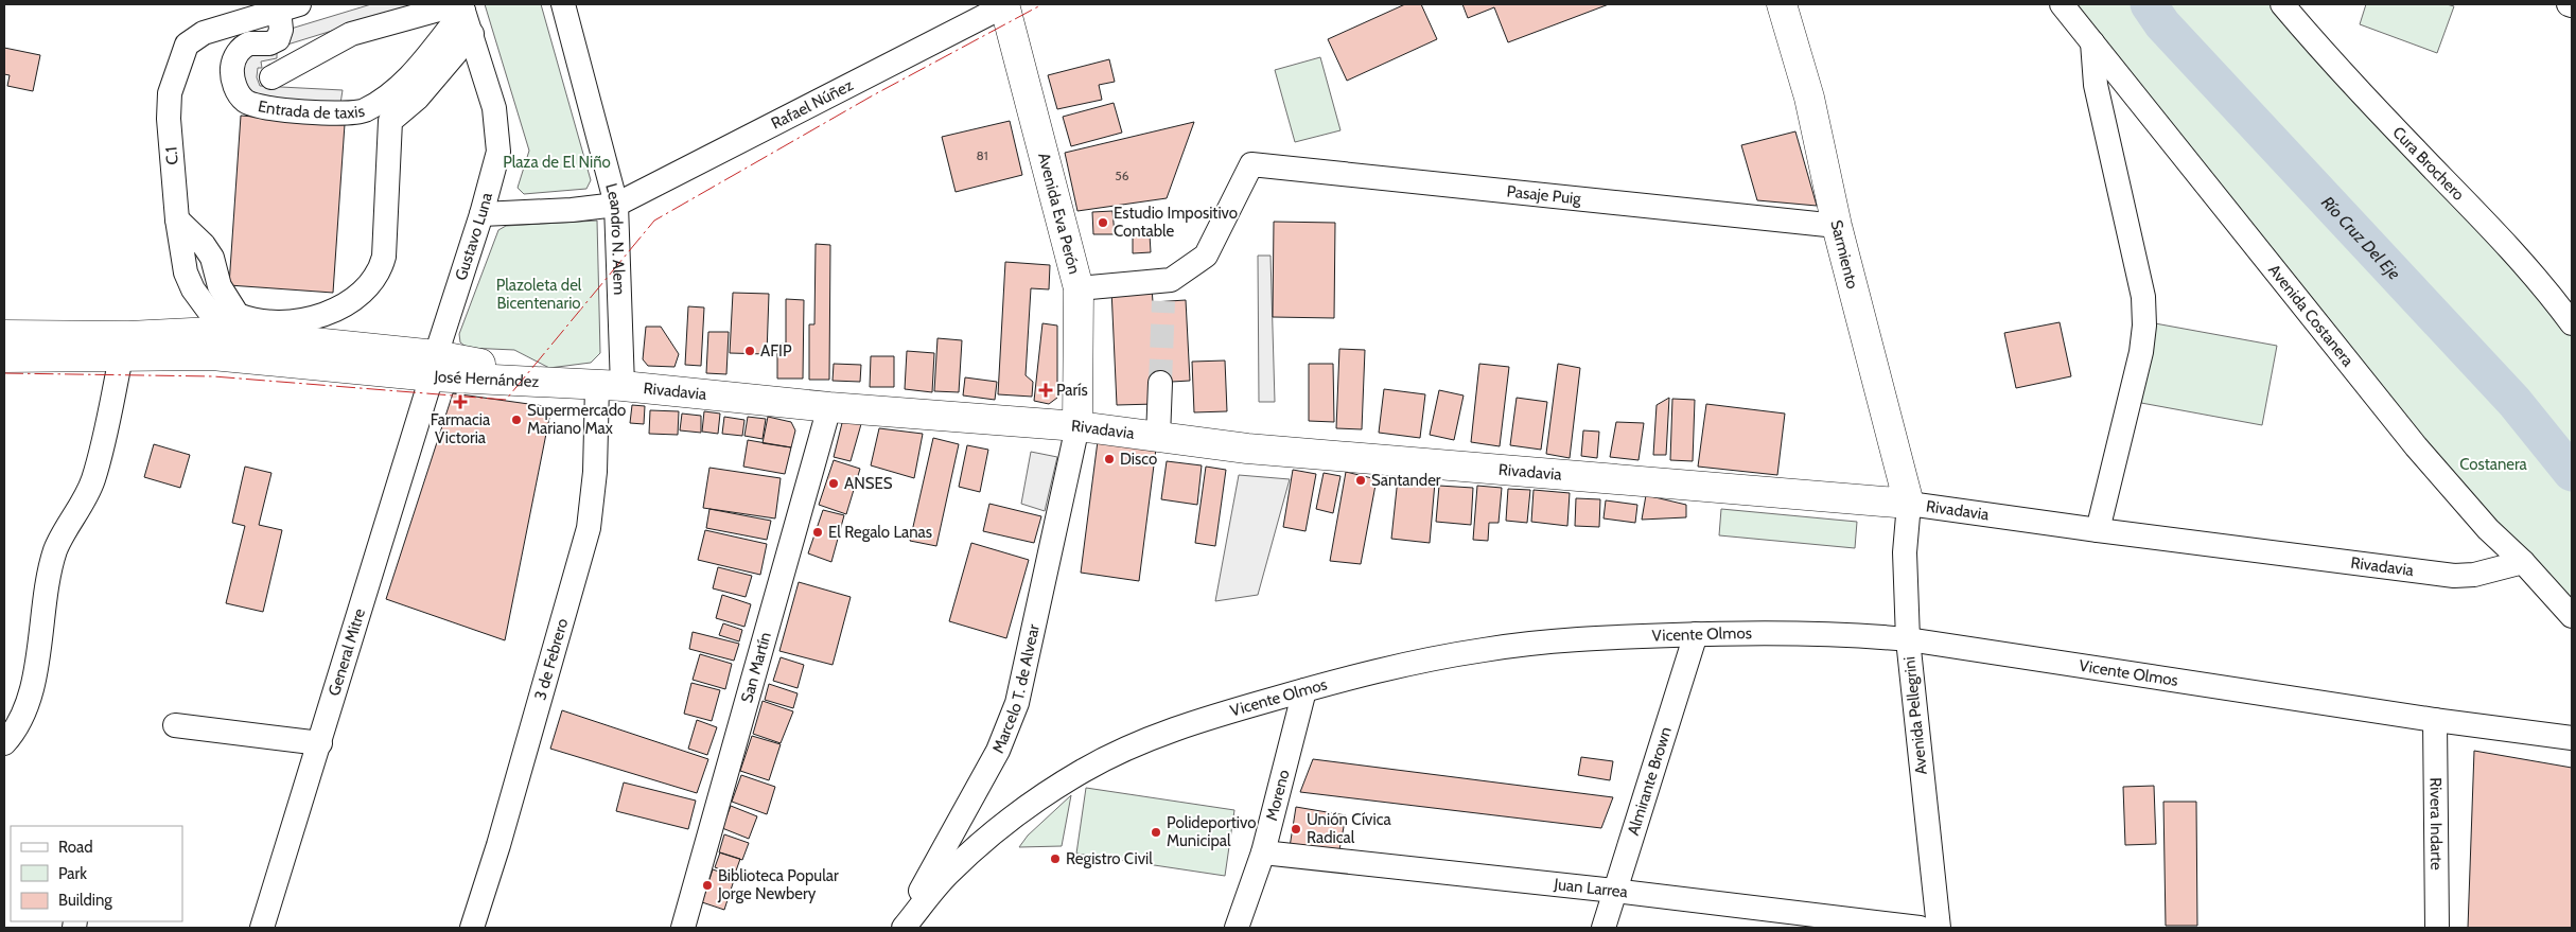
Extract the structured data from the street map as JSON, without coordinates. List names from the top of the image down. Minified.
{"streets":{"main road":["Avenida Eva Perón","Sarmiento","José Hernández","Rivadavia"],"street":["Rafael Núñez","Entrada de taxis","C.1","Cura Brochero","Pasaje Puig","Gustavo Luna","Leandro N. Alem","Avenida Costanera","Vicente Olmos","General Mitre","3 de Febrero","San Martín","Marcelo T. de Alvear","Avenida Pellegrini","Almirante Brown","Moreno","Rivera Indarte","Juan Larrea"]},"crossings":[["Rafael Núñez","Avenida Eva Perón"],["Rafael Núñez","Leandro N. Alem"],["Entrada de taxis","C.1"],["Entrada de taxis","Gustavo Luna"],["C.1","Gustavo Luna"],["C.1","José Hernández"],["Pasaje Puig","Avenida Eva Perón"],["Pasaje Puig","Sarmiento"],["Avenida Eva Perón","Rivadavia"],["Avenida Eva Perón","Marcelo T. de Alvear"],["Gustavo Luna","José Hernández"],["Gustavo Luna","General Mitre"],["Leandro N. Alem","Rivadavia"],["Leandro N. Alem","3 de Febrero"],["Sarmiento","Rivadavia"],["Sarmiento","Avenida Pellegrini"],["Avenida Costanera","Rivadavia"],["José Hernández","Rivadavia"],["José Hernández","General Mitre"],["Rivadavia","3 de Febrero"],["Rivadavia","San Martín"],["Rivadavia","Marcelo T. de Alvear"],["Rivadavia","Avenida Pellegrini"],["Vicente Olmos","Avenida Pellegrini"],["Vicente Olmos","Almirante Brown"],["Vicente Olmos","Moreno"],["Vicente Olmos","Rivera Indarte"],["Almirante Brown","Juan Larrea"],["Moreno","Juan Larrea"]],"water":["Río Cruz Del Eje"],"parks":["Plaza de El Niño","Plazoleta del Bicentenario","Costanera"],"places":{"other":["Estudio Impositivo Contable","AFIP","Supermercado Mariano Max","Disco","Santander","ANSES","El Regalo Lanas","Unión Cívica Radical","Polideportivo Municipal","Registro Civil","Biblioteca Popular Jorge Newbery"],"health":["París","Farmacia Victoria"]},"house_numbers":["81","56"],"legend":["Road","Park","Building"]}
